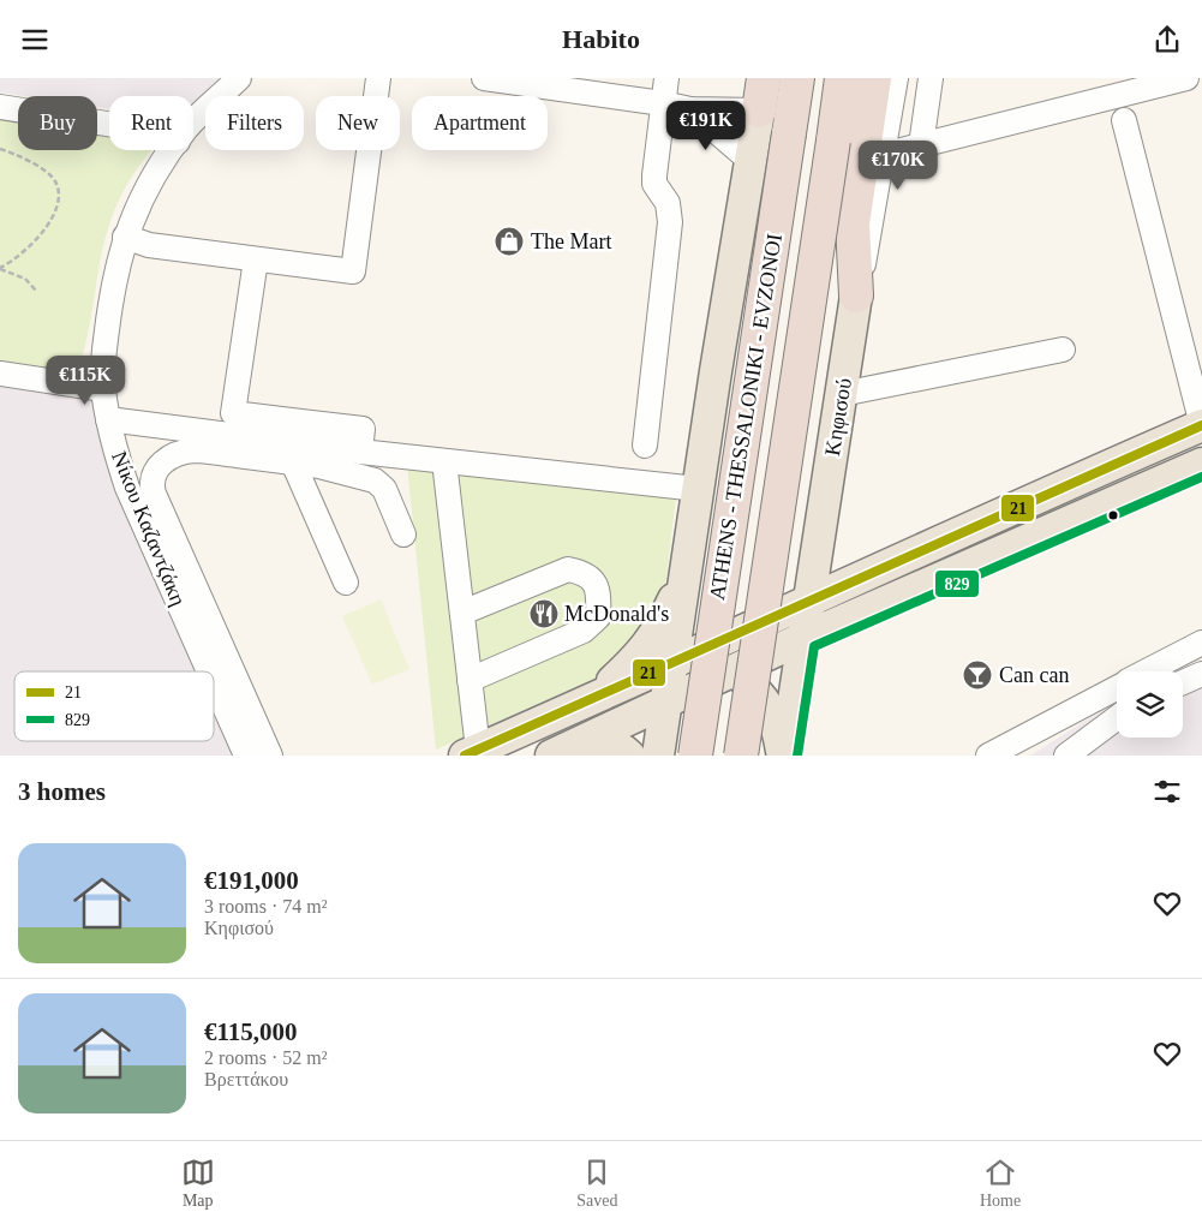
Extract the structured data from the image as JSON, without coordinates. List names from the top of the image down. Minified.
{"streets":{"highway":["ATHENS - THESSALONIKI - EVZONOI"],"main road":["Κηφισού"],"street":["Νίκου Καζαντζάκη"]},"places":{"shop":["The Mart"],"restaurant":["McDonald's"],"bar":["Can can"]},"lines":["transit line 21","transit line 829"],"legend":["21","829"],"page":{"header":"Habito","chip":["Buy","Rent","Filters","New","Apartment"],"price":["€191K","€170K","€115K"],"heading":"3 homes","list":[{"name":"€191,000","note":"3 rooms · 74 m² · Κηφισού"},{"name":"€115,000","note":"2 rooms · 52 m² · Βρεττάκου"}],"tabs":["Map","Saved","Home"]}}
